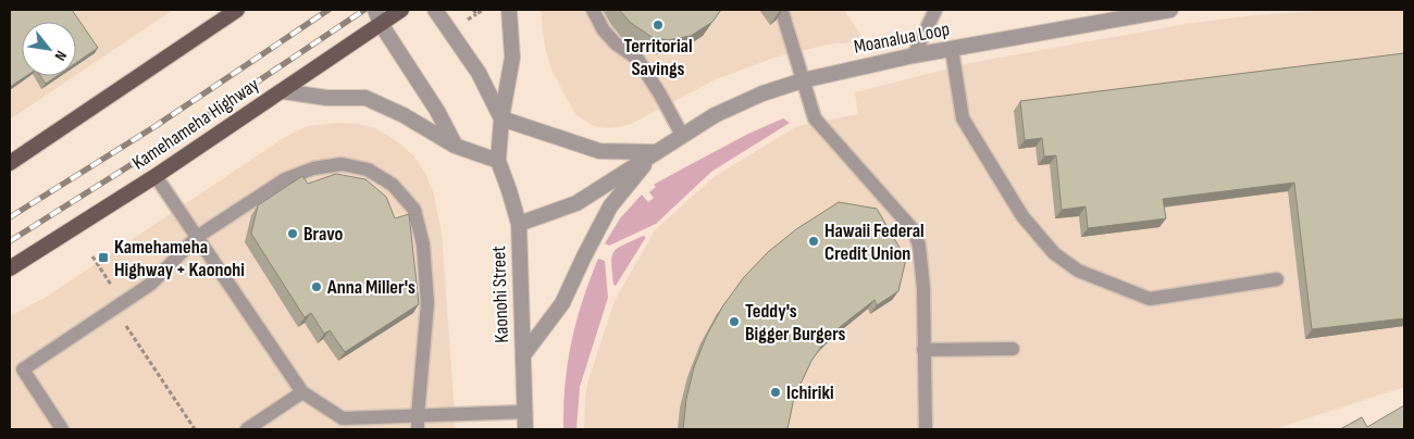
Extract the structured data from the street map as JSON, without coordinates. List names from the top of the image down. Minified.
{"streets":{"main road":["Kamehameha Highway"],"street":["Moanalua Loop","Kaonohi Street"]},"crossings":[["Moanalua Loop","Kaonohi Street"]],"places":{"other":["Territorial Savings","Bravo","Hawaii Federal Credit Union","Anna Miller's","Teddy's Bigger Burgers","Ichiriki"],"transit":["Kamehameha Highway + Kaonohi"]},"north":"bottom right"}
